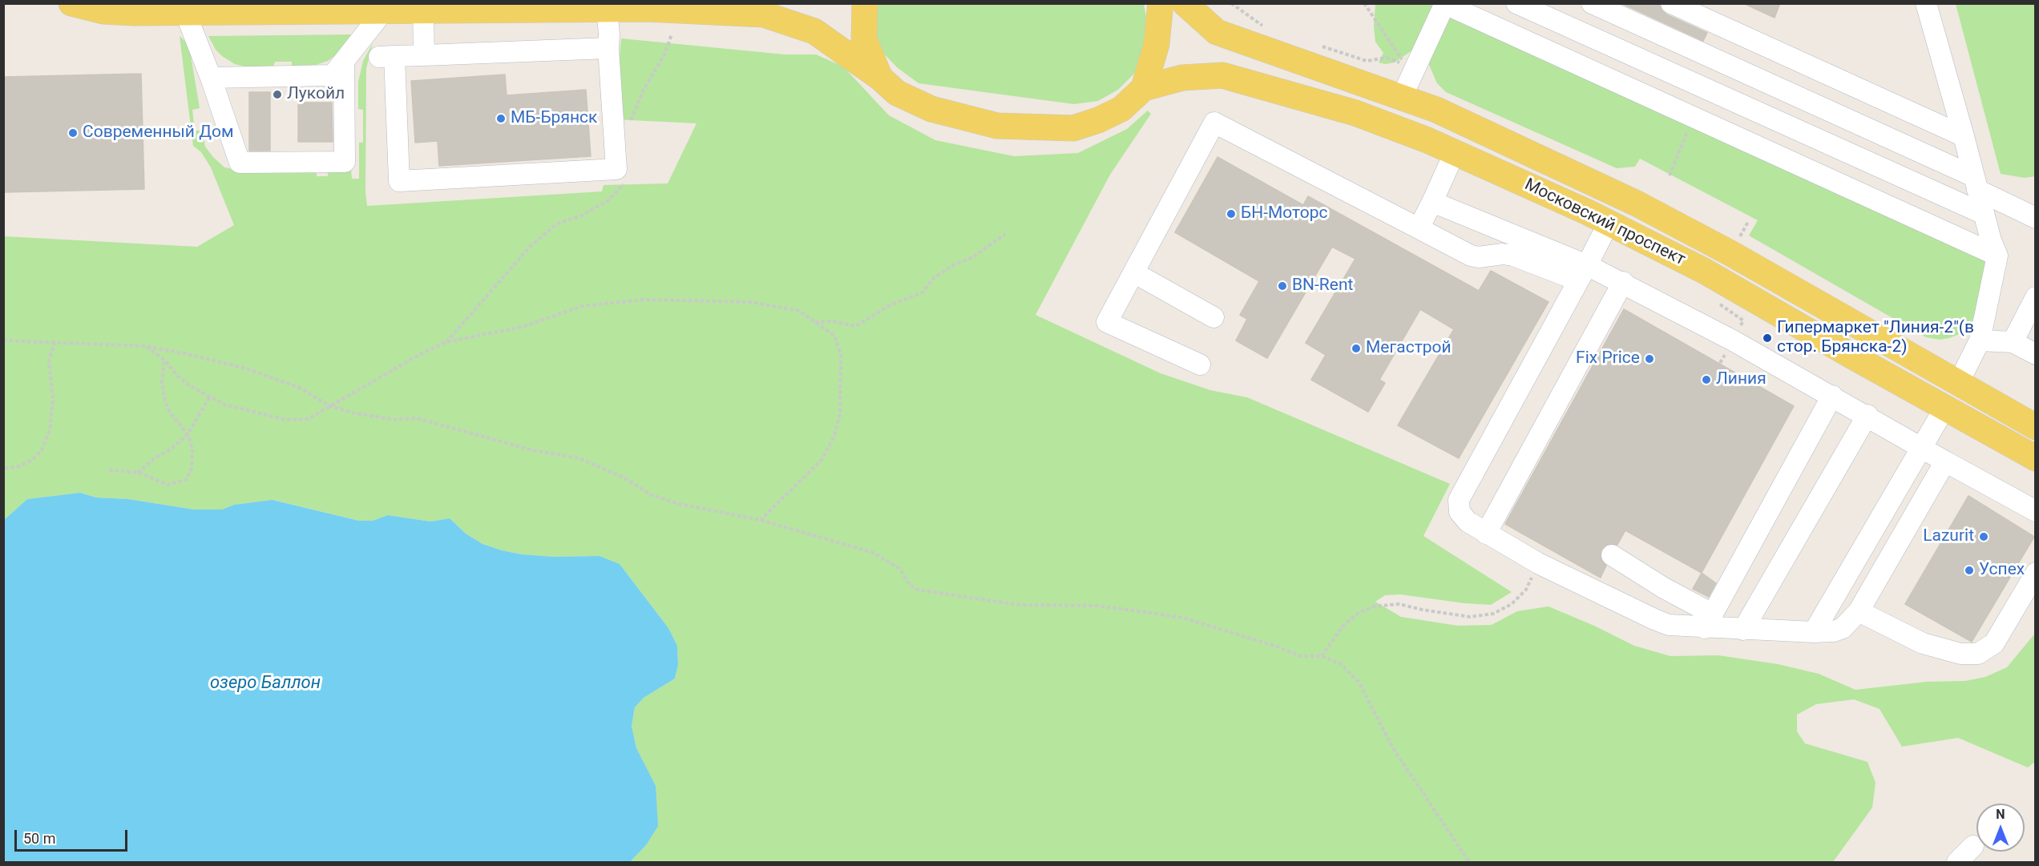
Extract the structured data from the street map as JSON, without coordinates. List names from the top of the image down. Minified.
{"streets":{"main road":["Московский проспект"]},"water":["озеро Баллон"],"places":["Лукойл","МБ-Брянск","Современный Дом","БН-Моторс","BN-Rent","Гипермаркет \"Линия-2\"(в стор. Брянска-2)","Мегастрой","Fix Price","Линия","Lazurit","Успех"],"scale_bar":"50 m","north":"top"}
